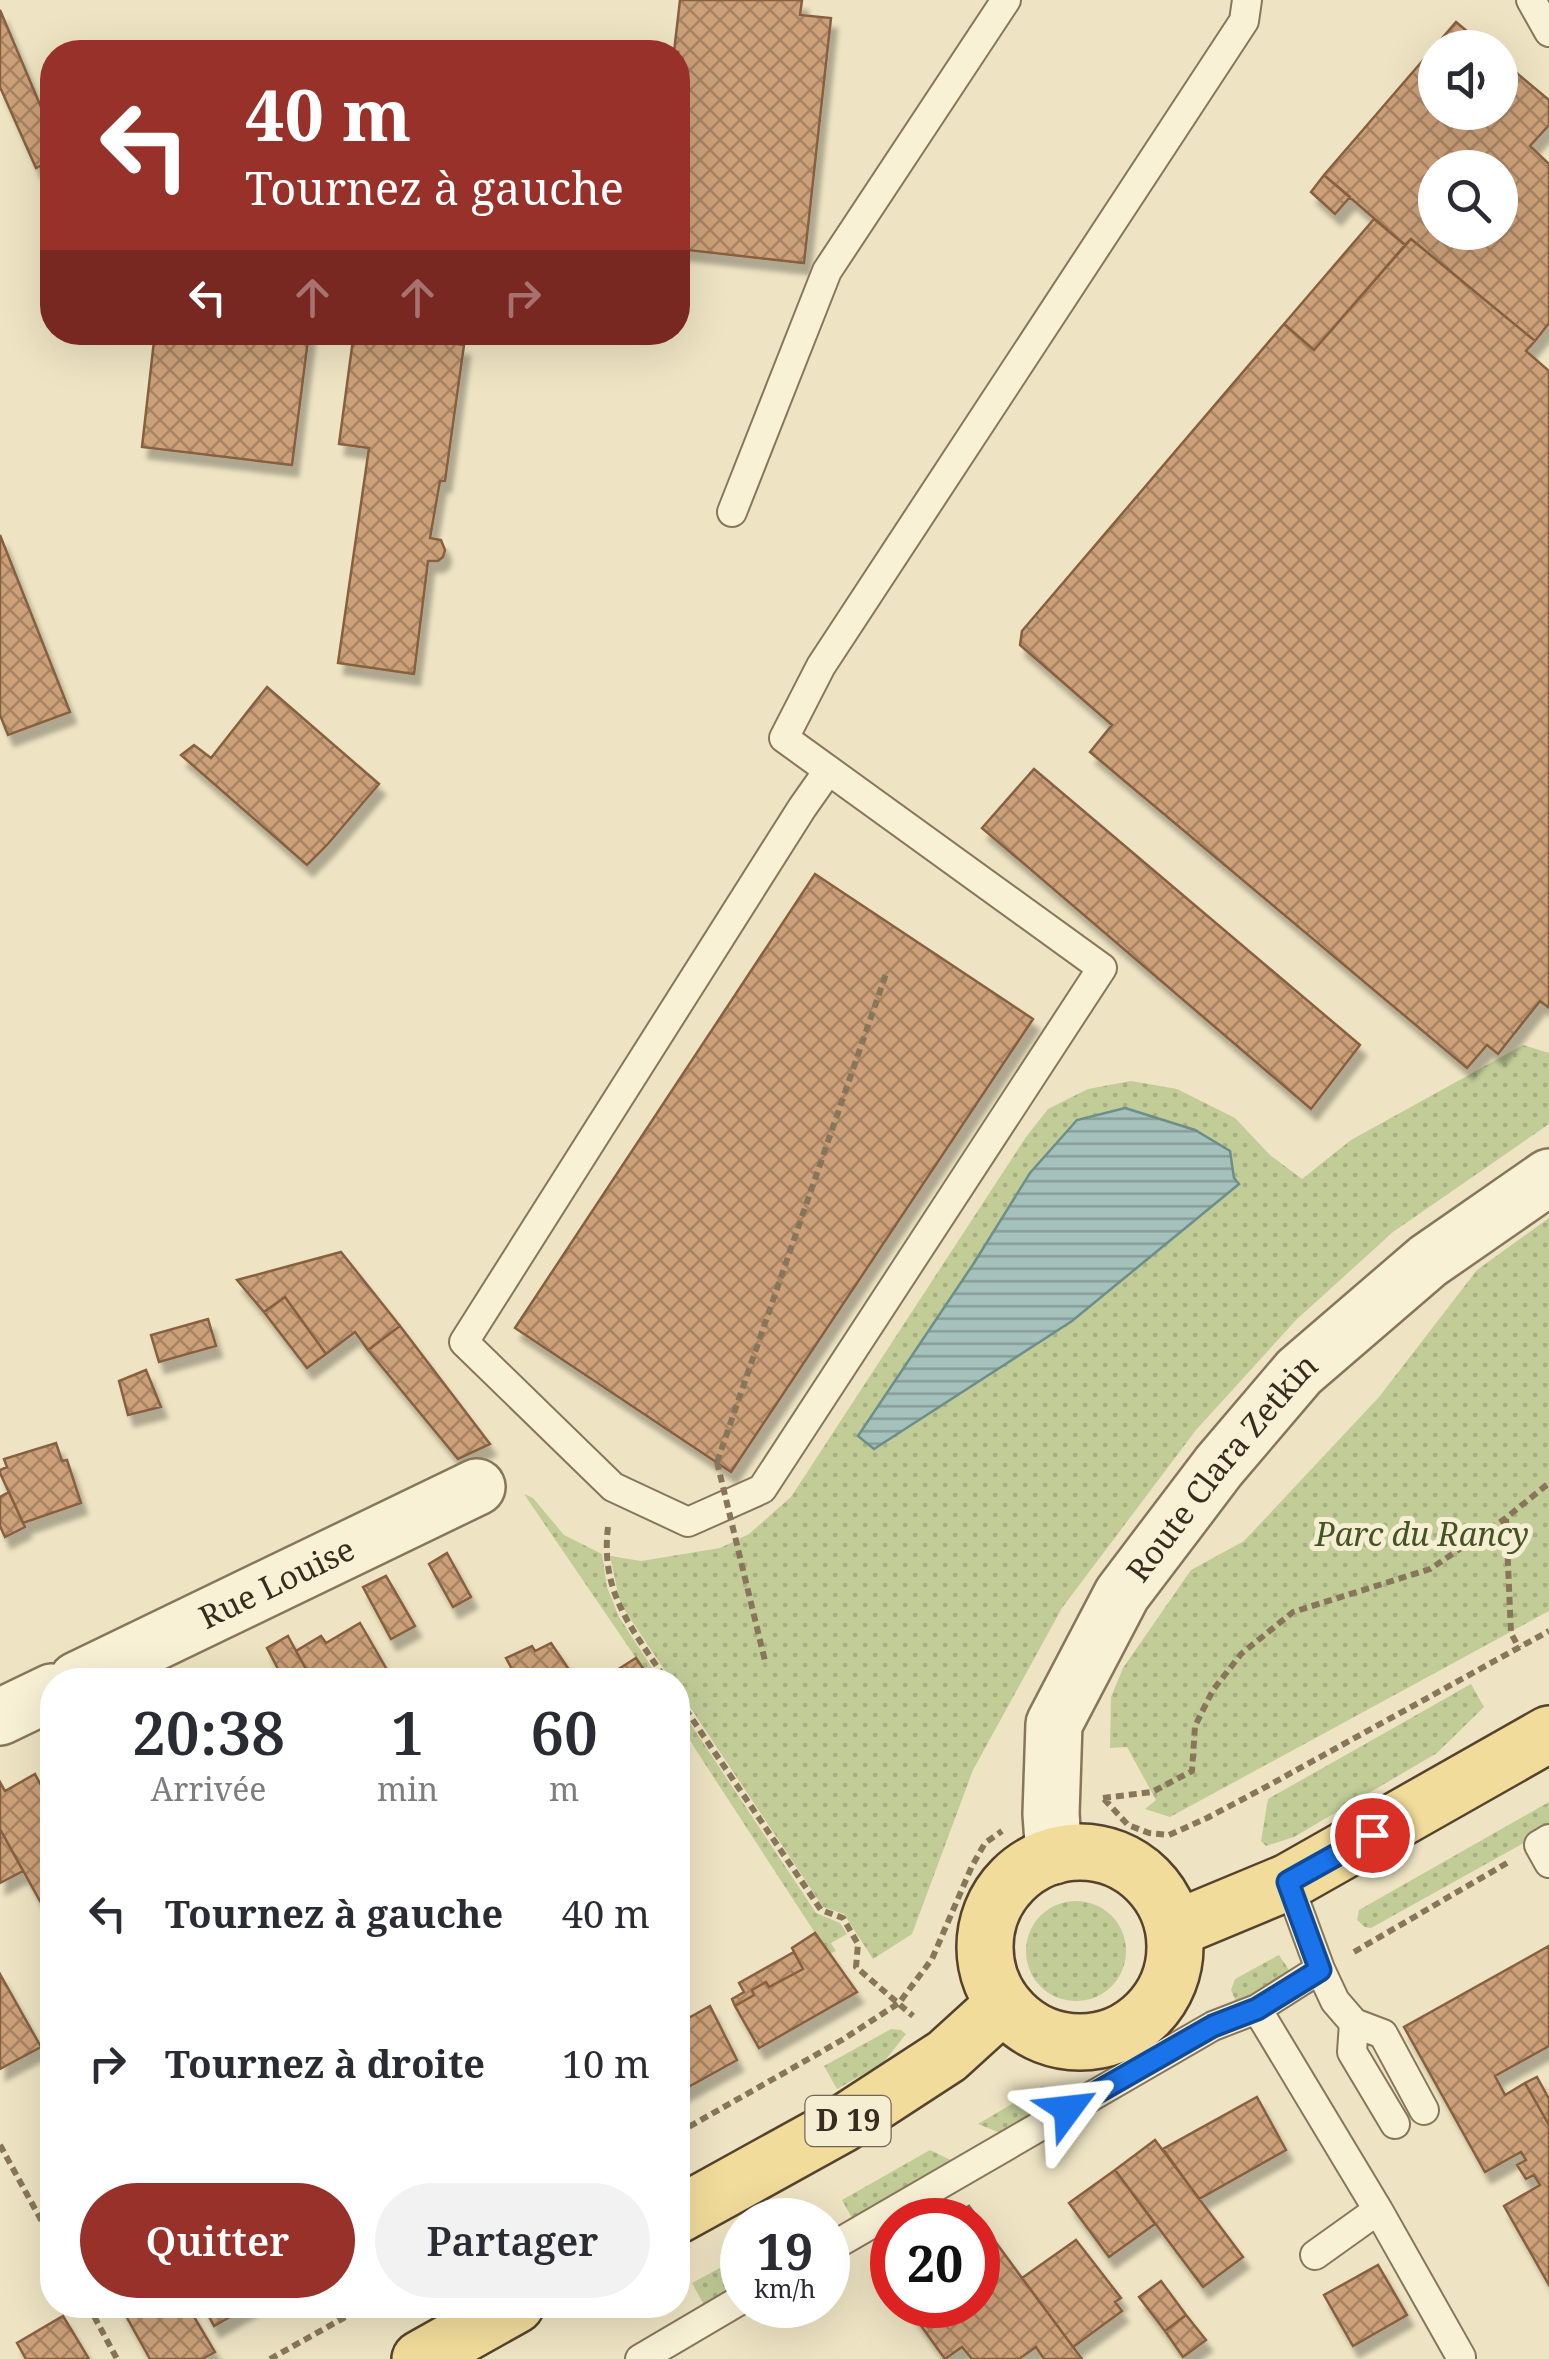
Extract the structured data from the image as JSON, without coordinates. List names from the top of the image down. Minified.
{"streets":{"main road":["D 19"],"street":["Route Clara Zetkin","Rue Louise"]},"crossings":[["Route Clara Zetkin","D 19"]],"parks":["Parc du Rancy"],"page":{"turn":["40 m","Tournez à gauche"],"eta":["20:38","Arrivée","1","min","60","m"],"list":[{"name":"Tournez à gauche","value":"40 m"},{"name":"Tournez à droite","value":"10 m"}],"buttons":["Quitter","Partager"],"speed":"19 km/h","limit":"20"}}
